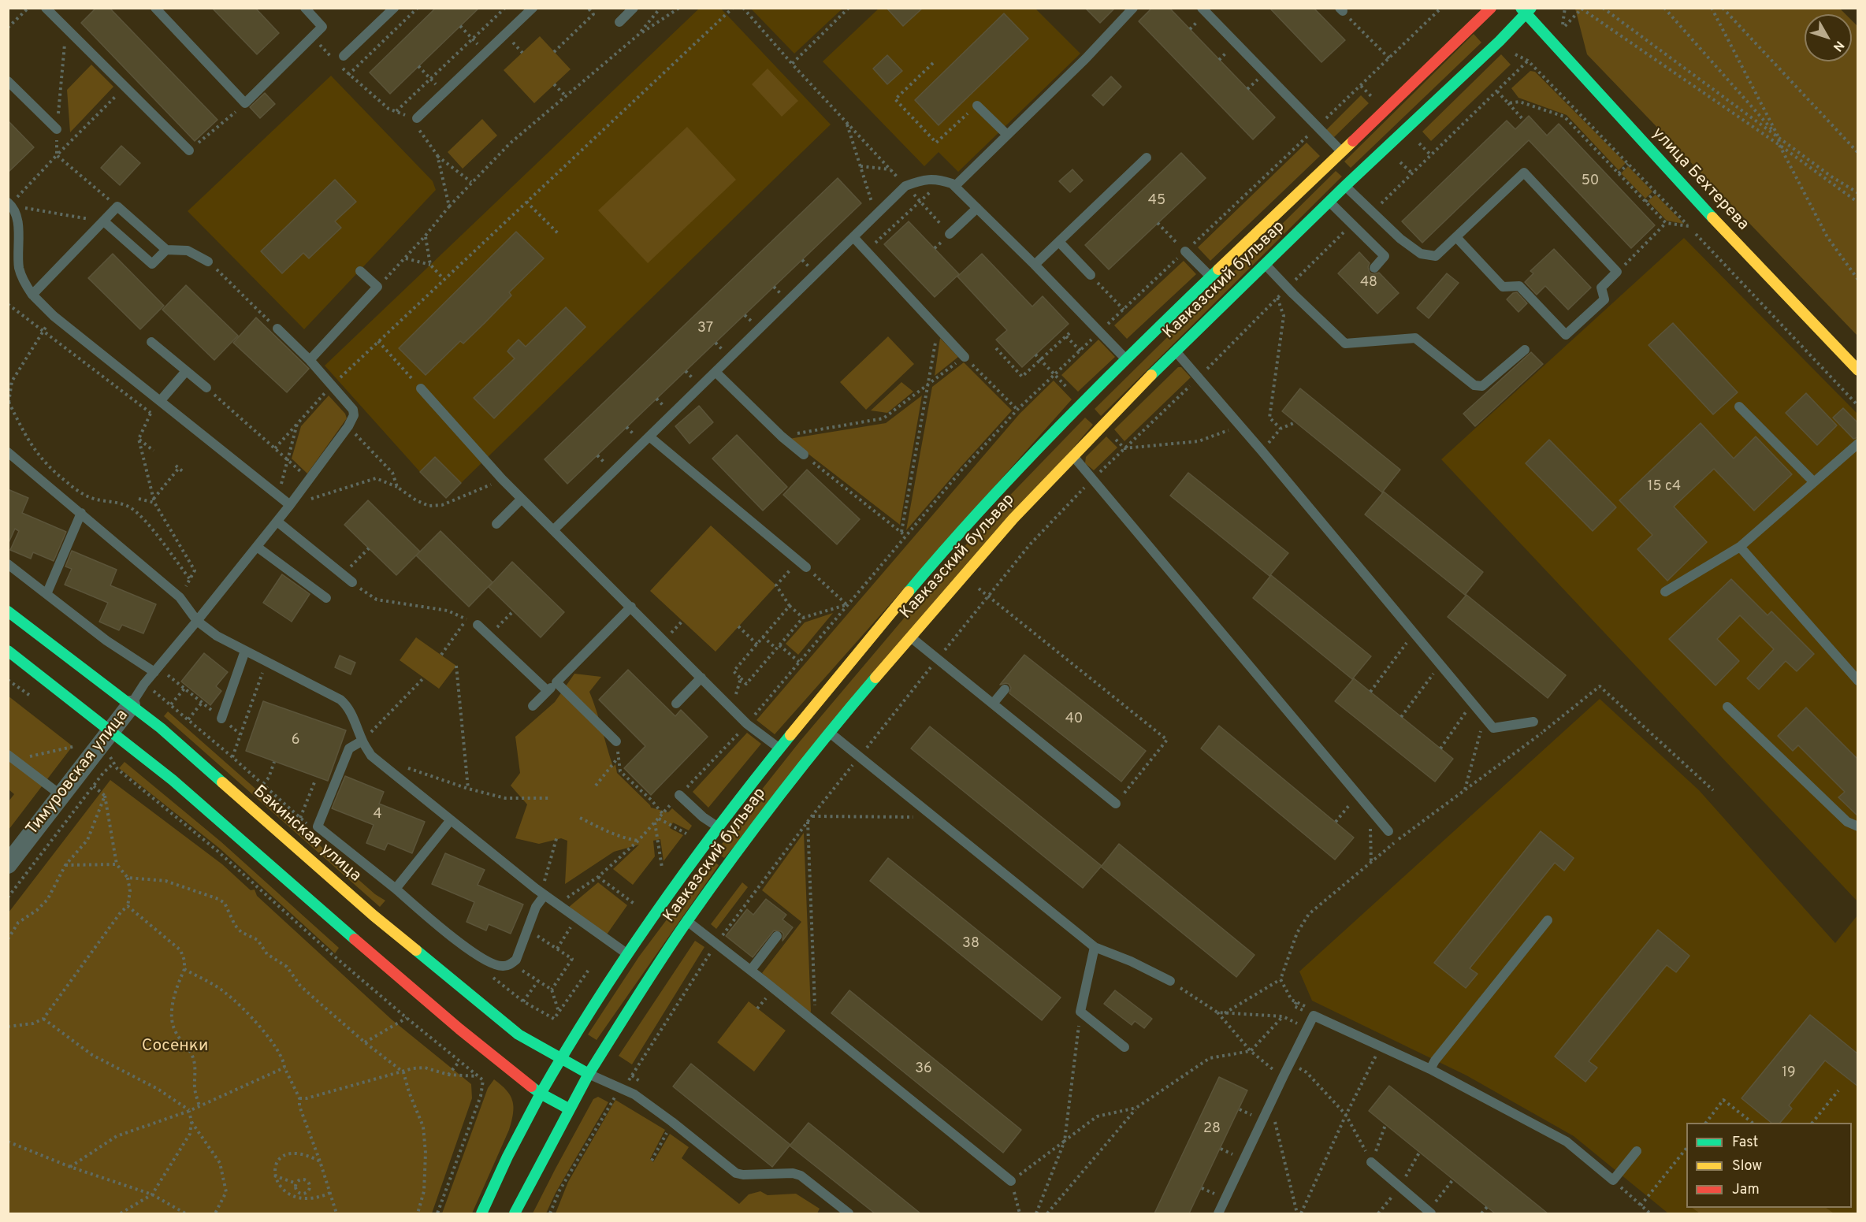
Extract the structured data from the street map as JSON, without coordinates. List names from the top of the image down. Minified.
{"streets":{"street":["улица Бехтерева","Кавказский бульвар","Тимуровская улица","Бакинская улица"]},"crossings":[["улица Бехтерева","Кавказский бульвар"],["Кавказский бульвар","Бакинская улица"],["Тимуровская улица","Бакинская улица"]],"parks":["Сосенки"],"house_numbers":["50","45","48","37","15 с4","40","6","4","38","36","19","28"],"legend":["Fast","Slow","Jam"],"north":"bottom right"}
